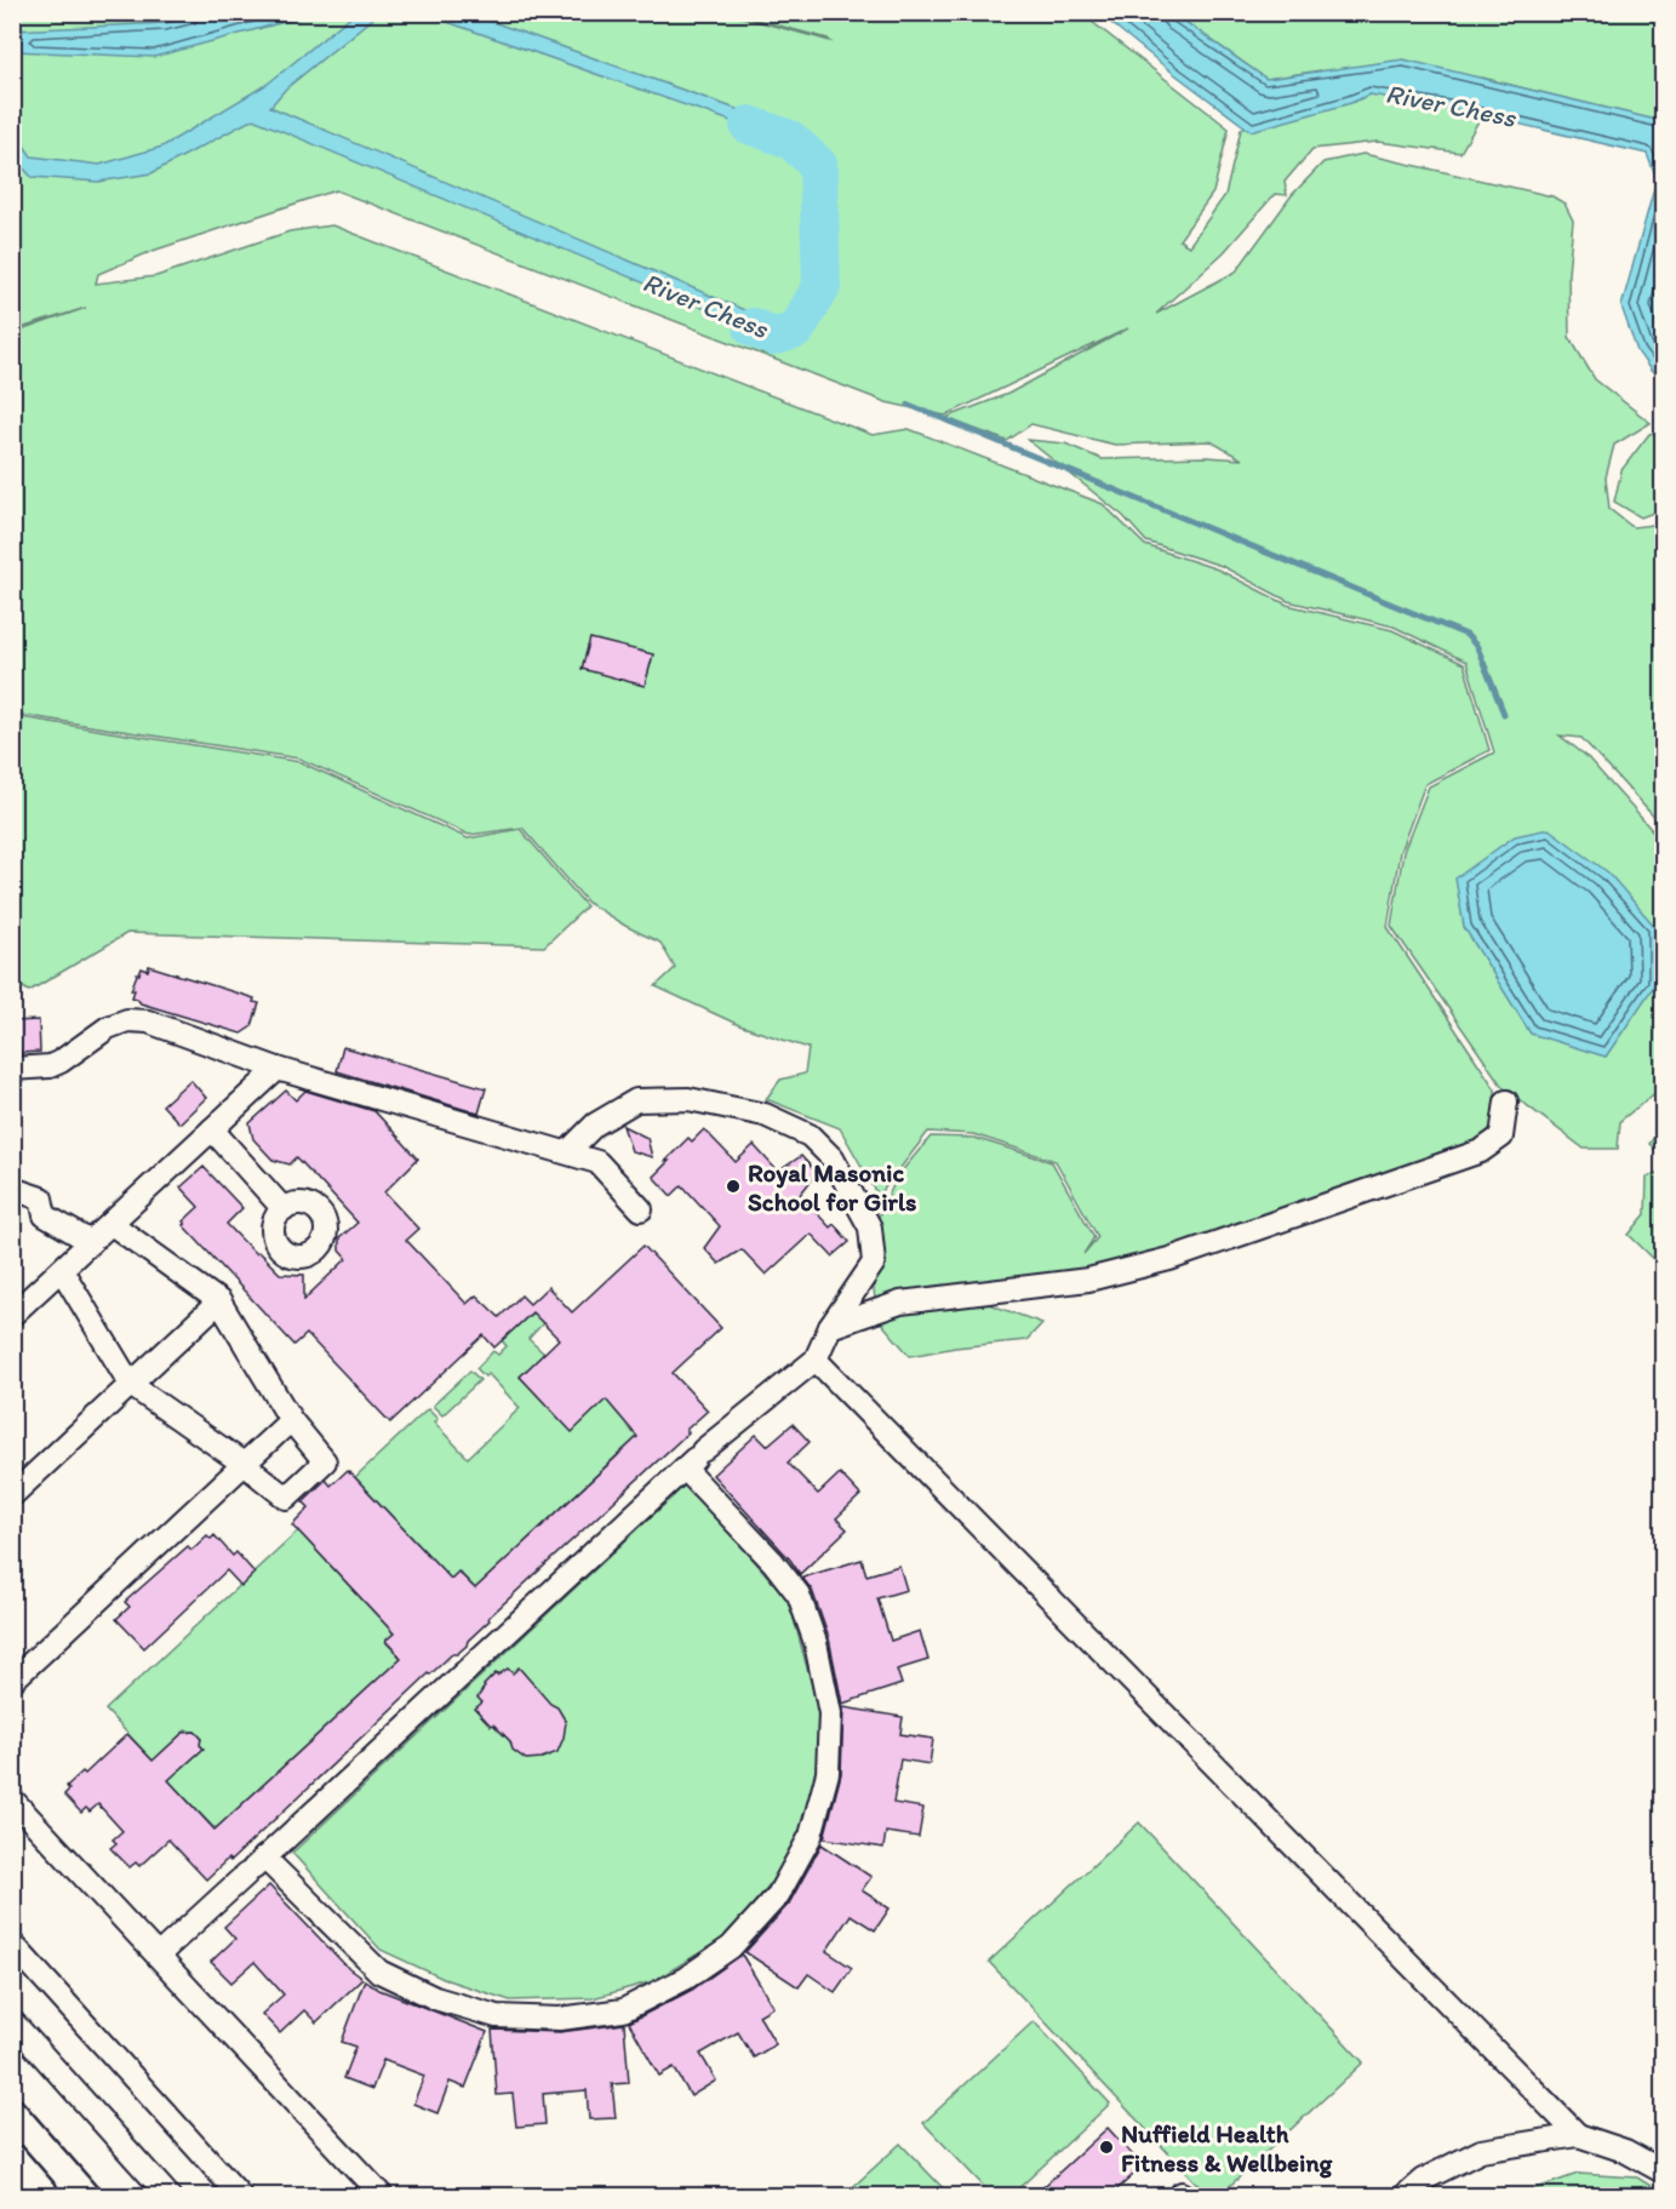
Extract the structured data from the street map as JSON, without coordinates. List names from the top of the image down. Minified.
{"water":["River Chess"],"places":["Royal Masonic School for Girls","Nuffield Health Fitness & Wellbeing"]}
